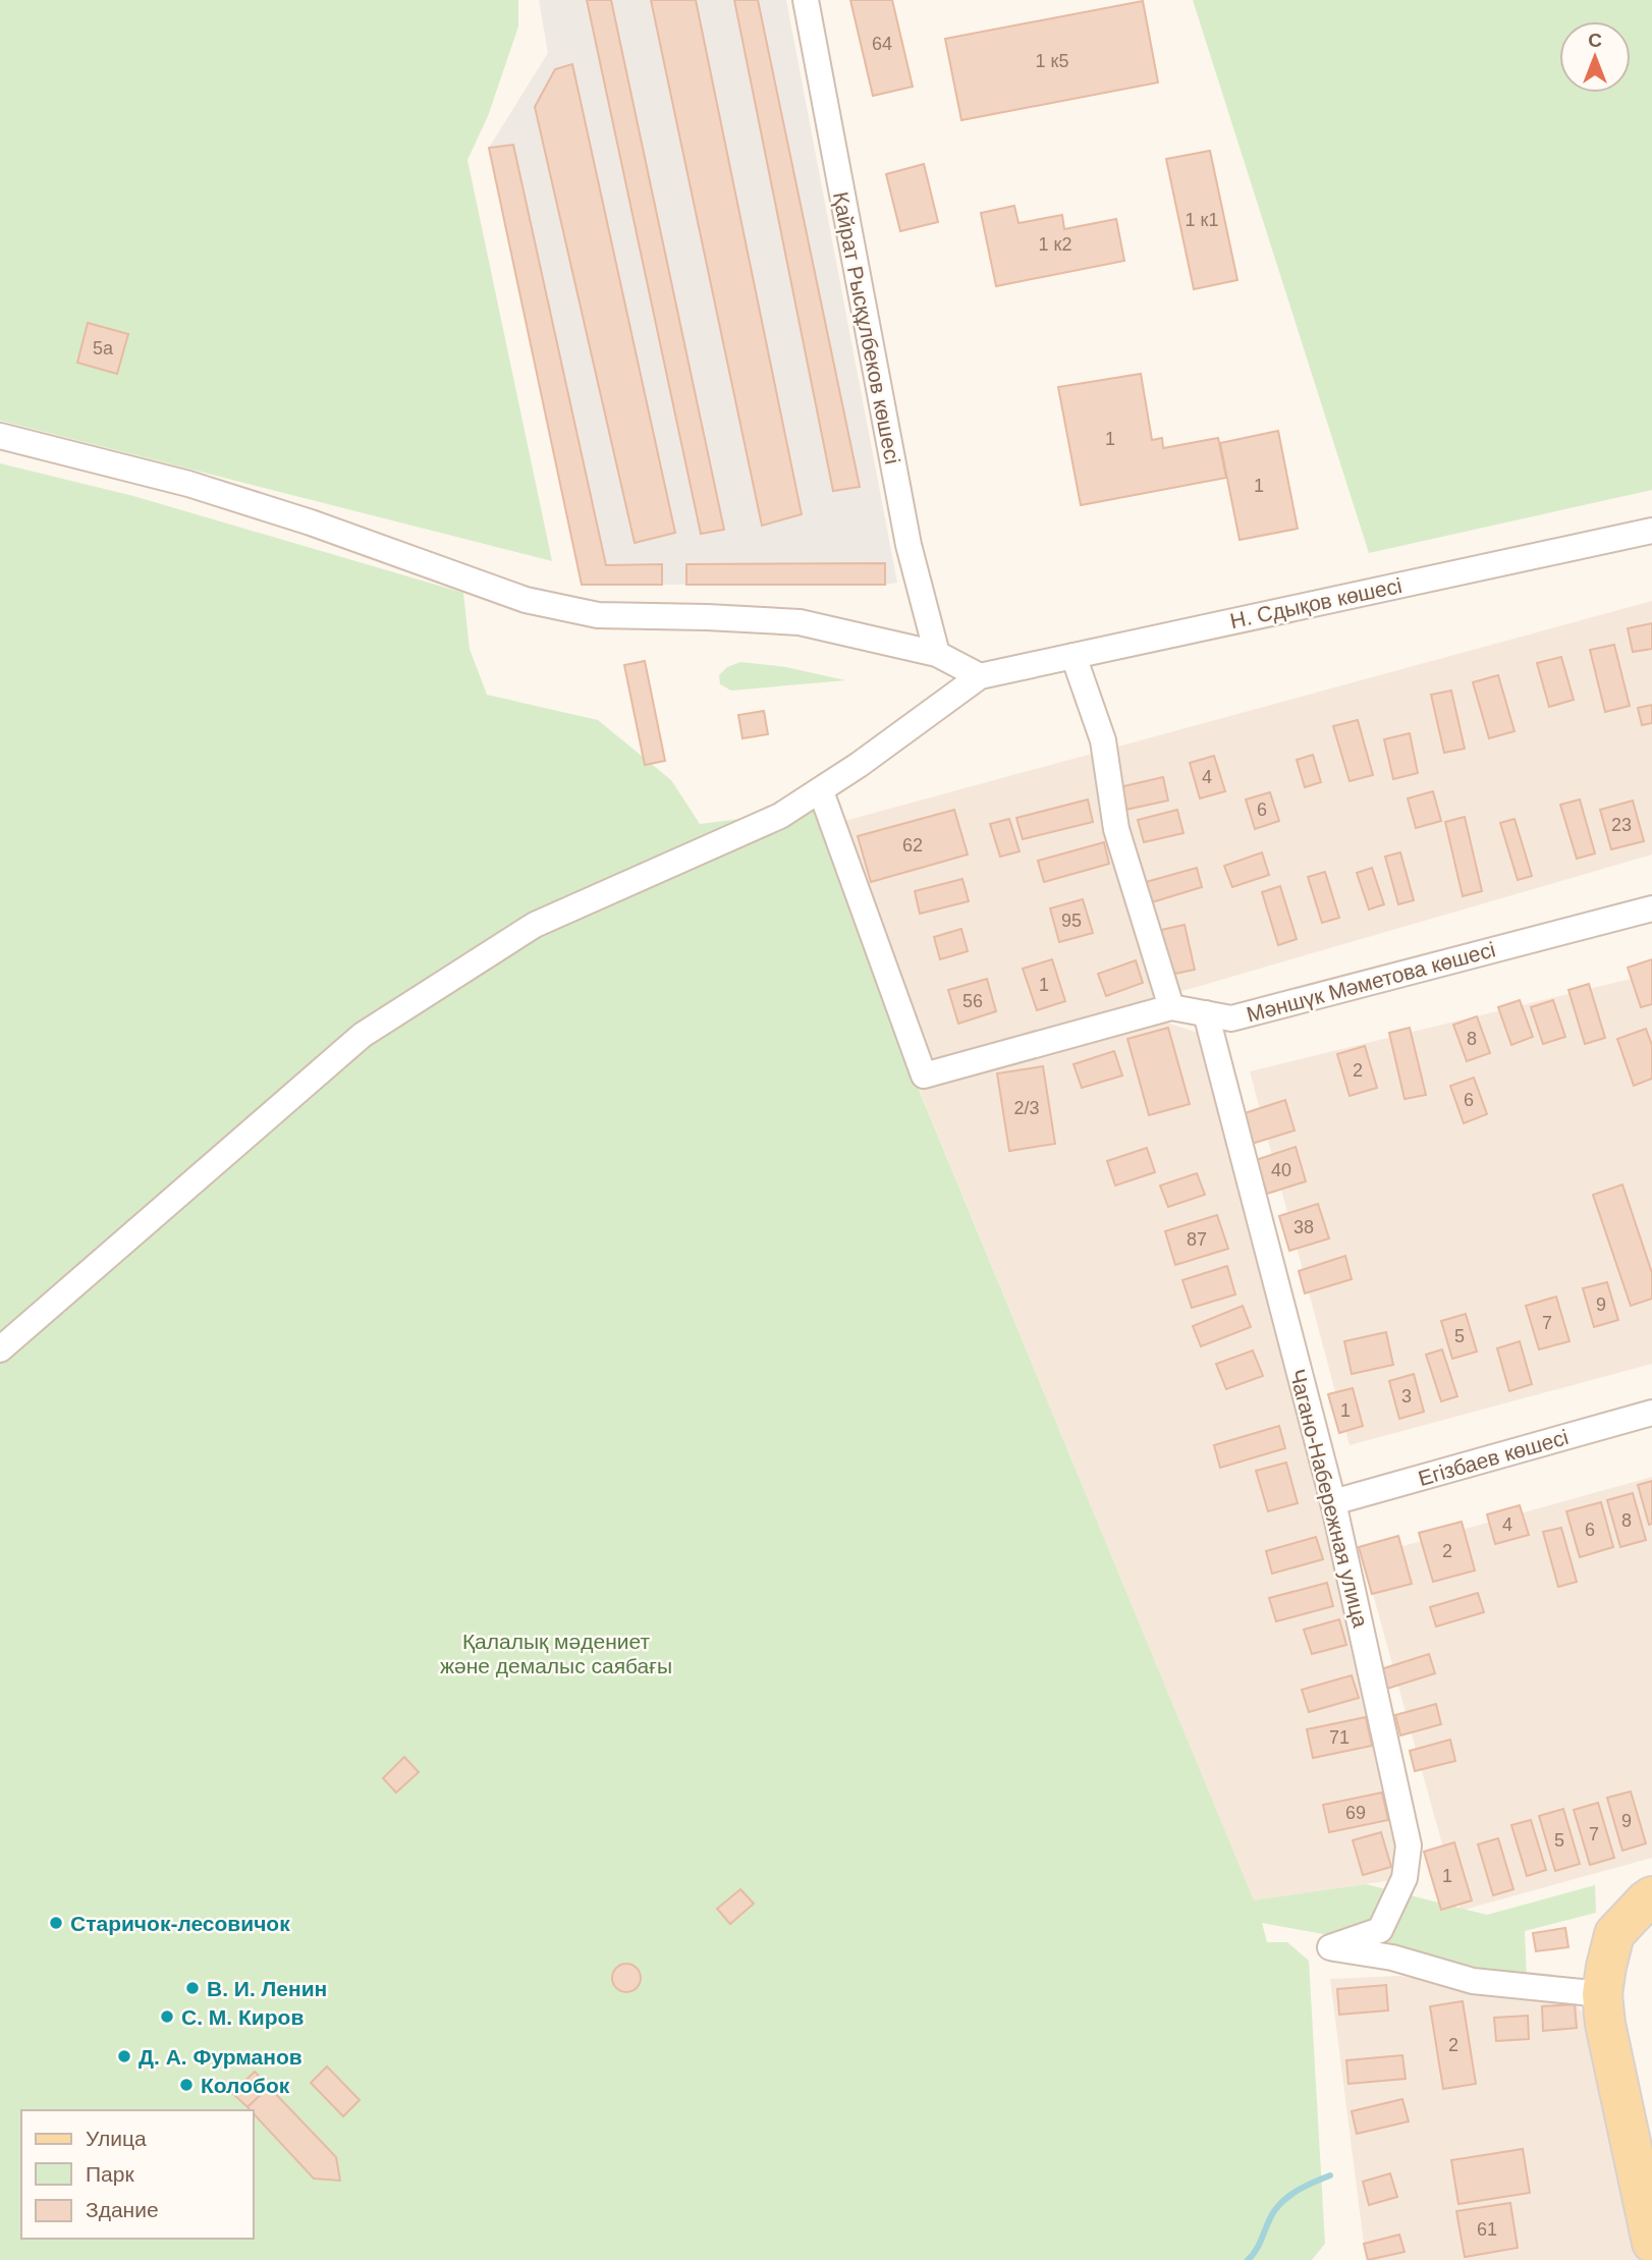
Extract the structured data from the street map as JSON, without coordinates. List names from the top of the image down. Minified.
{"streets":{"street":["Қайрат Рысқұлбеков көшесі","Н. Сдықов көшесі","Мәншүк Мәметова көшесі","Егізбаев көшесі","Чагано-Набережная улица"]},"crossings":[["Мәншүк Мәметова көшесі","Чагано-Набережная улица"],["Егізбаев көшесі","Чагано-Набережная улица"]],"parks":["Қалалық мәдениет және демалыс саябағы"],"places":["Старичок-лесовичок","В. И. Ленин","С. М. Киров","Д. А. Фурманов","Колобок"],"house_numbers":["64","1 к5","1 к1","1 к2","5а","1","1","4","6","23","62","95","1","56","8","2","6","2/3","40","38","87","9","7","5","3","1","8","4","6","2","71","69","9","7","5","1","2","61"],"legend":["Улица","Парк","Здание"],"north":"top"}
